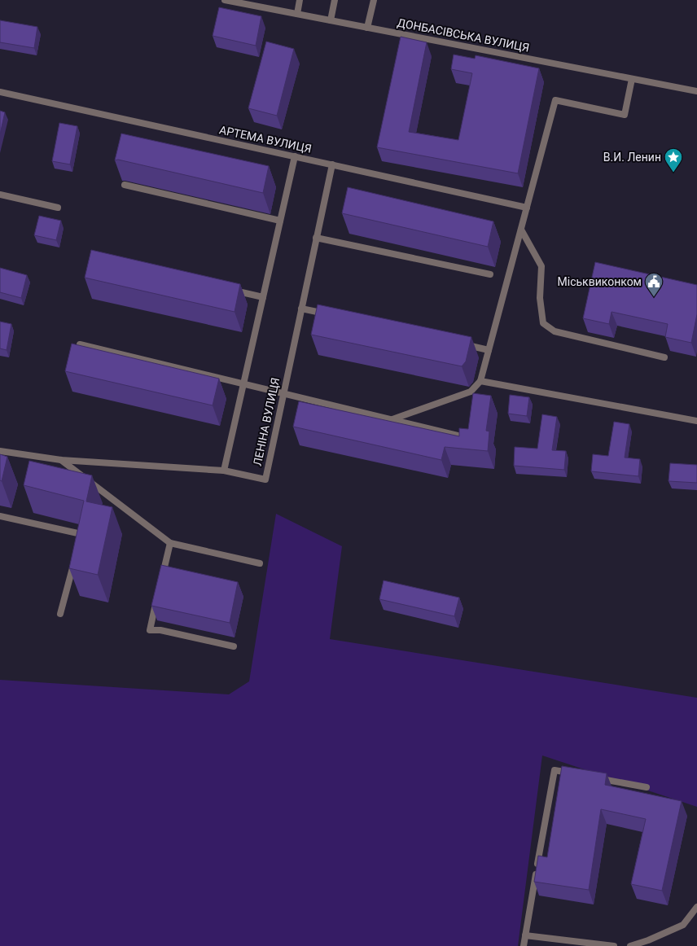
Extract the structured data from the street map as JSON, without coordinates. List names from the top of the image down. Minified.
{"streets":{"street":["ДОНБАСІВСЬКА ВУЛИЦЯ","АРТЕМА ВУЛИЦЯ","ЛЕНІНА ВУЛИЦЯ"]},"crossings":[["АРТЕМА ВУЛИЦЯ","ЛЕНІНА ВУЛИЦЯ"]],"places":{"place":["В.И. Ленин"],"public building":["Міськвиконком"]}}
